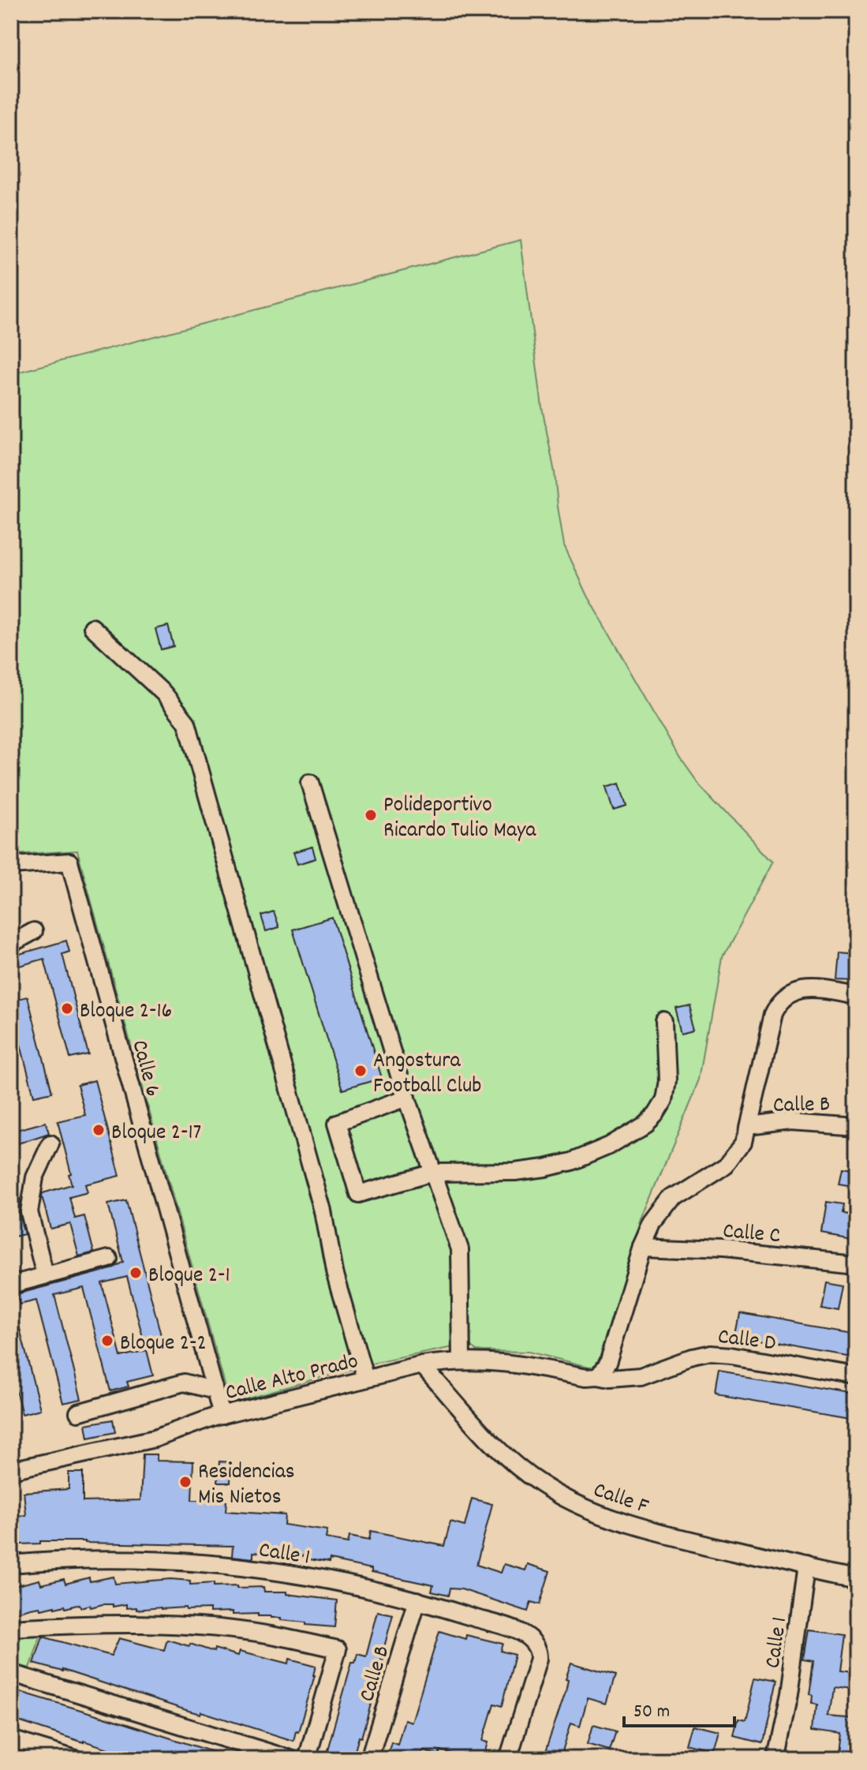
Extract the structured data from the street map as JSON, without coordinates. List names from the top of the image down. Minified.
{"streets":{"street":["Calle 6","Calle B","Calle C","Calle D","Calle Alto Prado","Calle F","Calle 1"]},"crossings":[["Calle 6","Calle Alto Prado"],["Calle B","Calle 1"],["Calle D","Calle Alto Prado"],["Calle Alto Prado","Calle F"],["Calle F","Calle 1"]],"places":["Polideportivo Ricardo Tulio Maya","Bloque 2-16","Angostura Football Club","Bloque 2-17","Bloque 2-1","Bloque 2-2","Residencias Mis Nietos"],"scale_bar":"50 m"}
